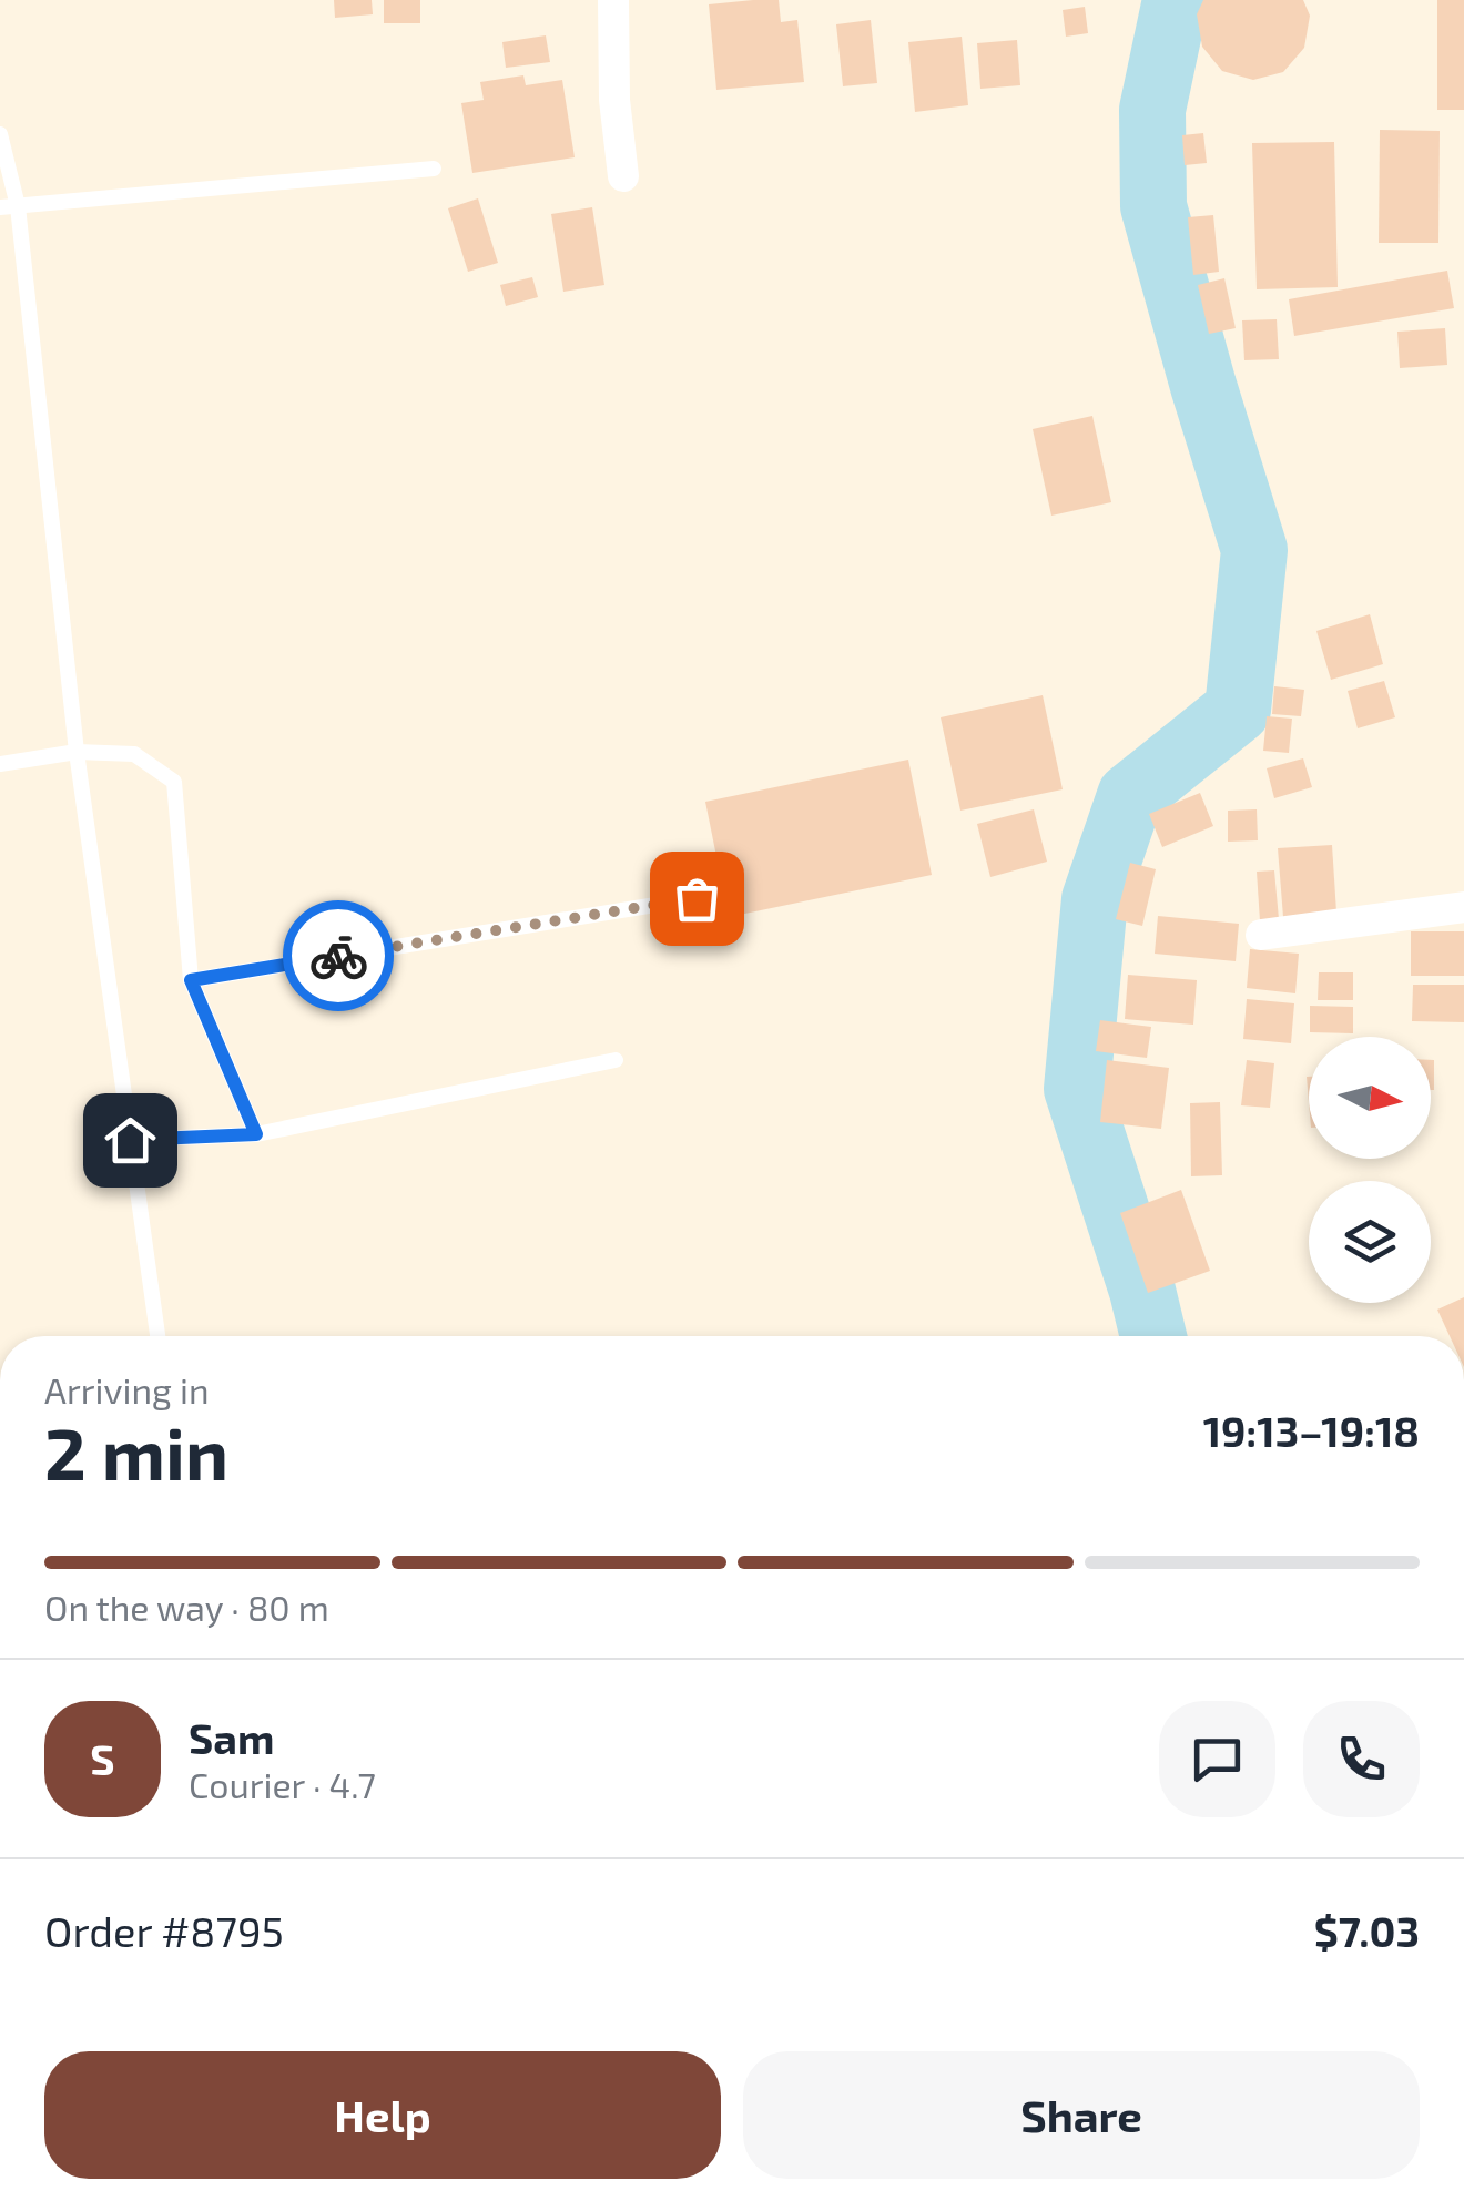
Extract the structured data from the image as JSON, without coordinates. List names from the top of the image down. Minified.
{"north":"right","page":{"heading":["2 min","Arriving in","19:13–19:18"],"panel":["Sam","Courier · 4.7","Order #8795","$7.03"],"bar":"On the way · 80 m","round":"S","buttons":["Help","Share"]}}
